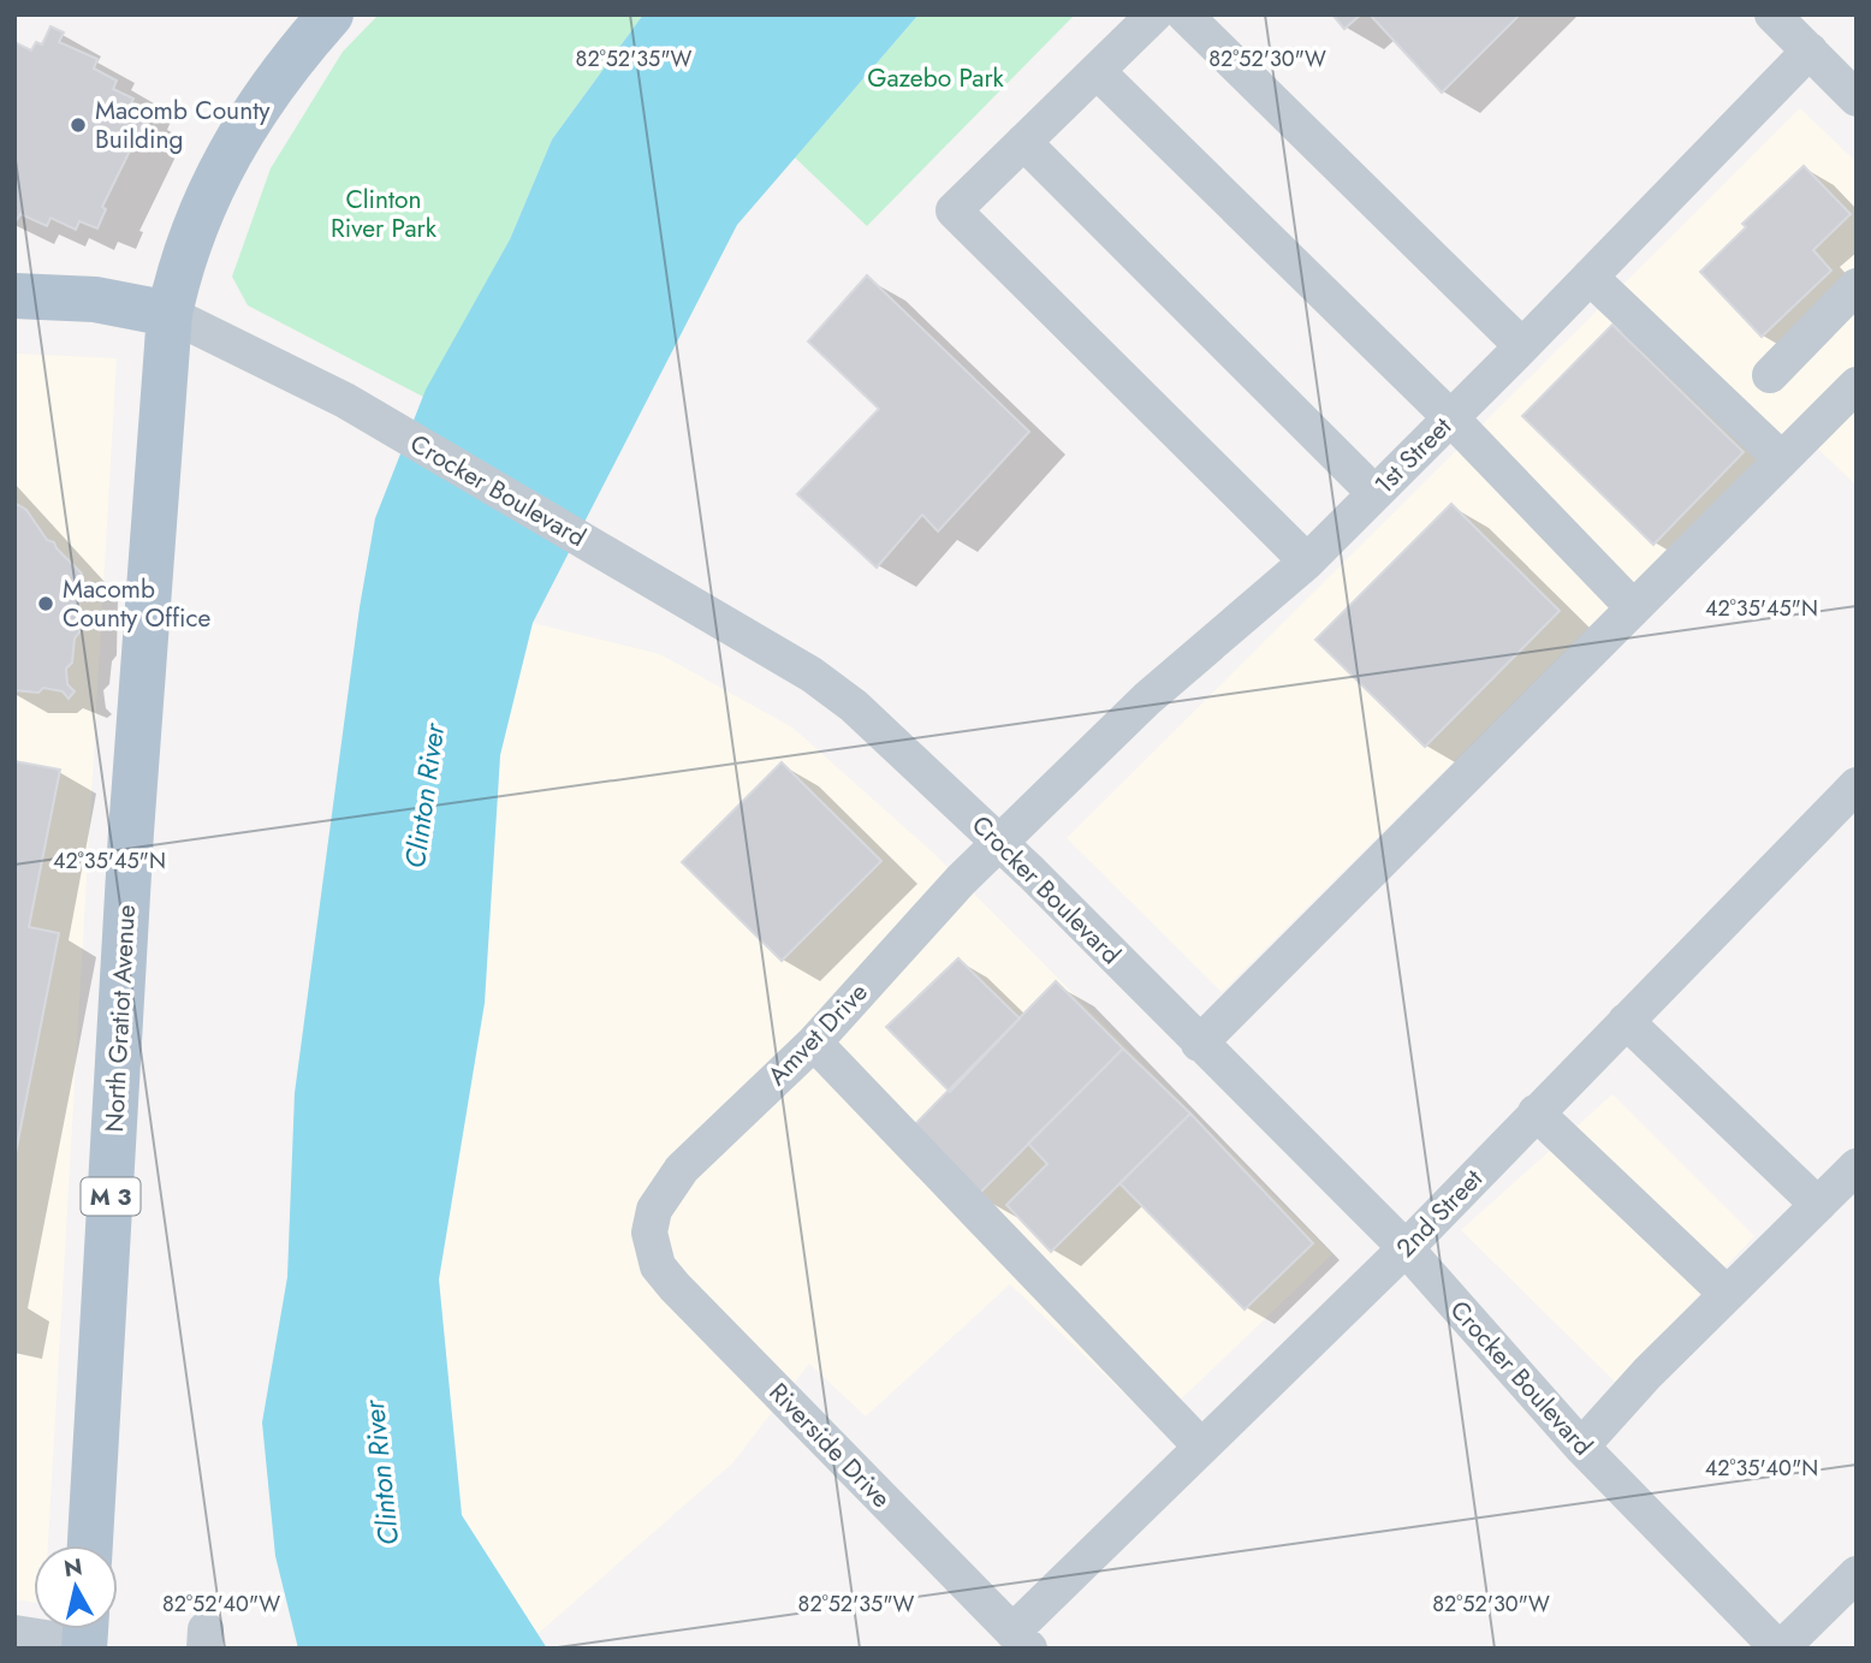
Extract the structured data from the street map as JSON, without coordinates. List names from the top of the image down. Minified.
{"streets":{"main road":["North Gratiot Avenue","M 3"],"street":["1st Street","Crocker Boulevard","Amvet Drive","2nd Street","Riverside Drive"]},"crossings":[["1st Street","Crocker Boulevard"],["1st Street","Amvet Drive"],["Crocker Boulevard","North Gratiot Avenue"],["Crocker Boulevard","Amvet Drive"],["Crocker Boulevard","2nd Street"],["Amvet Drive","Riverside Drive"],["2nd Street","Riverside Drive"]],"water":["Clinton River"],"parks":["Gazebo Park","Clinton River Park"],"places":["Macomb County Building","Macomb County Office"],"north":"top","coordinates":["82°52'35\"W","82°52'30\"W","42°35'45\"N","42°35'40\"N","82°52'40\"W"]}
